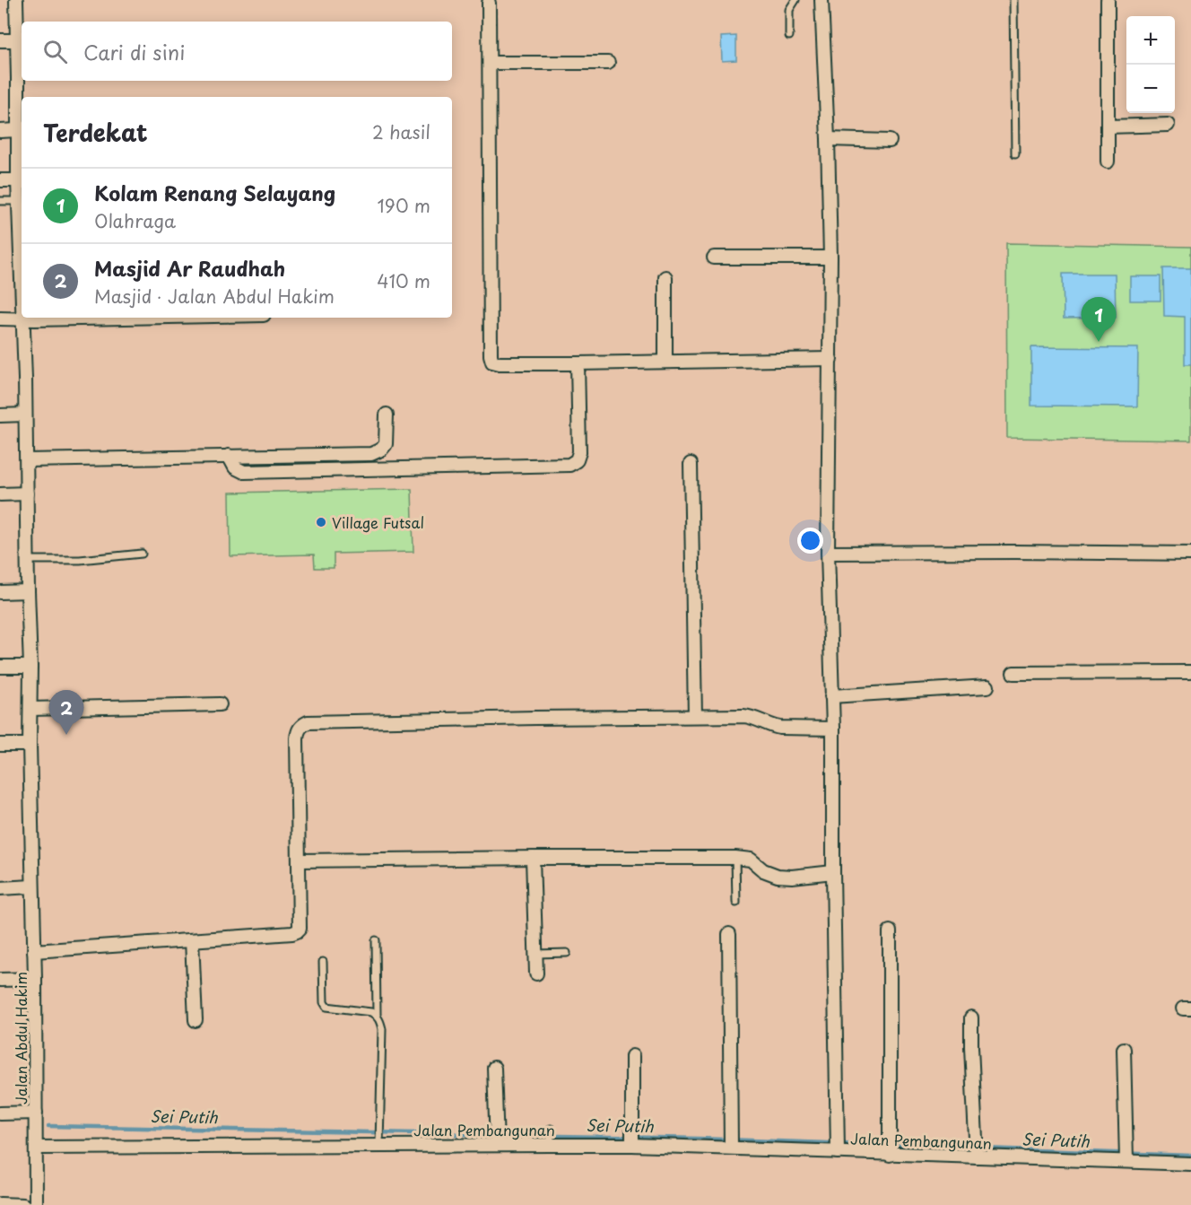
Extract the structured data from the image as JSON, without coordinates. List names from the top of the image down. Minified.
{"streets":{"street":["Jalan Abdul Hakim","Jalan Pembangunan"]},"crossings":[["Jalan Abdul Hakim","Jalan Pembangunan"]],"water":["Sei Putih"],"places":["Village Futsal"],"page":{"map_buttons":["+","−"],"search":"Cari di sini","heading":["Terdekat","2 hasil"],"list":[{"mark":"1","name":"Kolam Renang Selayang","note":"Olahraga","value":"190 m"},{"mark":"2","name":"Masjid Ar Raudhah","note":"Masjid · Jalan Abdul Hakim","value":"410 m"}],"pins":["1","2"]}}
